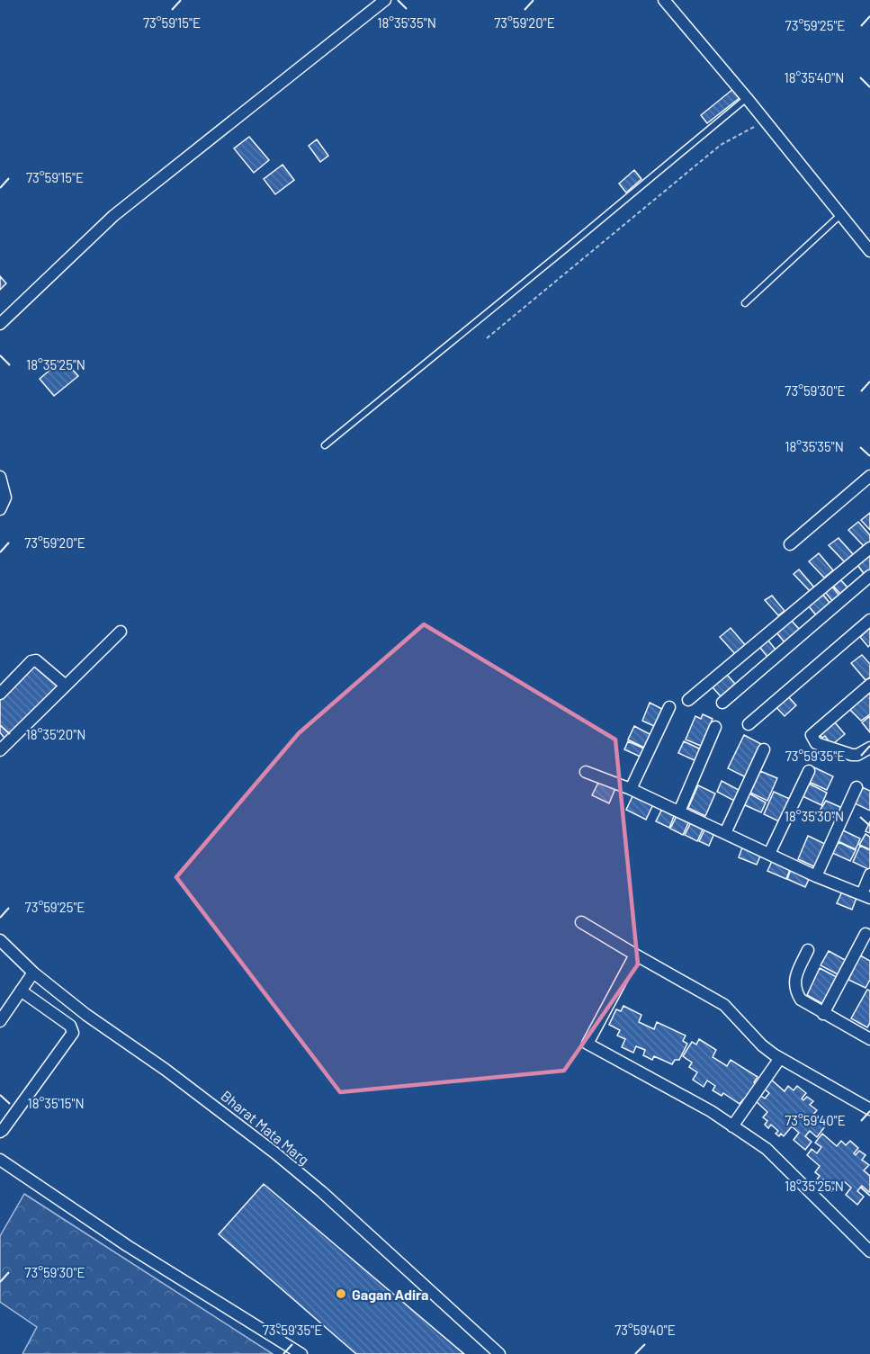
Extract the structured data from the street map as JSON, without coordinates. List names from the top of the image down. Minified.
{"streets":{"street":["Bharat Mata Marg"]},"places":["Gagan Adira"],"coordinates":["18°35'35\"N","73°59'15\"E","73°59'20\"E","73°59'25\"E","18°35'40\"N","18°35'25\"N","73°59'30\"E","18°35'20\"N","73°59'35\"E","18°35'30\"N","18°35'15\"N","73°59'40\"E"]}
